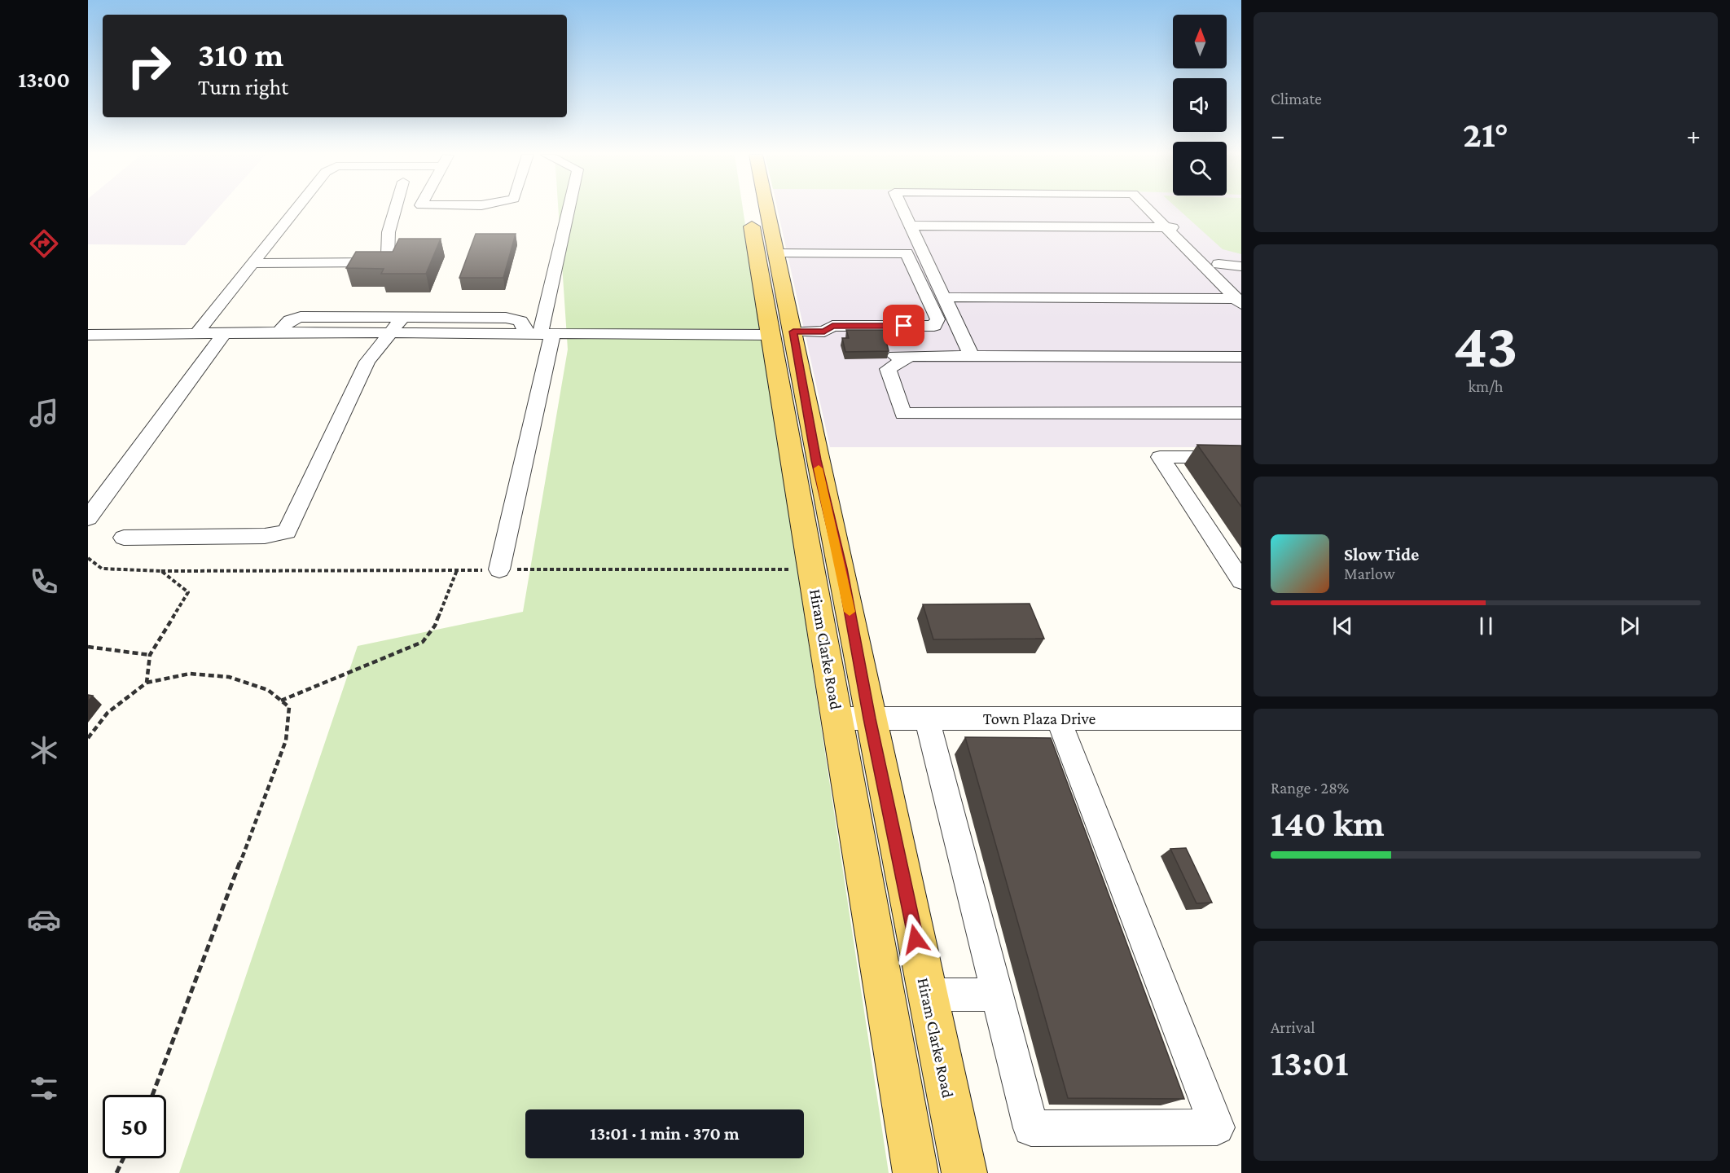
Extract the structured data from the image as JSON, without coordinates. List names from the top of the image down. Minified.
{"streets":{"main road":["Hiram Clarke Road"],"street":["Town Plaza Drive"]},"crossings":[["Hiram Clarke Road","Town Plaza Drive"]],"north":"top","page":{"tabs":"13:00","tile":["Climate",["43","km/h"],["Range · 28%","140 km"],["Arrival","13:01"]],"turn":["310 m","Turn right"],"heat":["−","21°","+"],"song":["Slow Tide","Marlow"],"limit":"50","trip":"13:01 · 1 min · 370 m"}}
